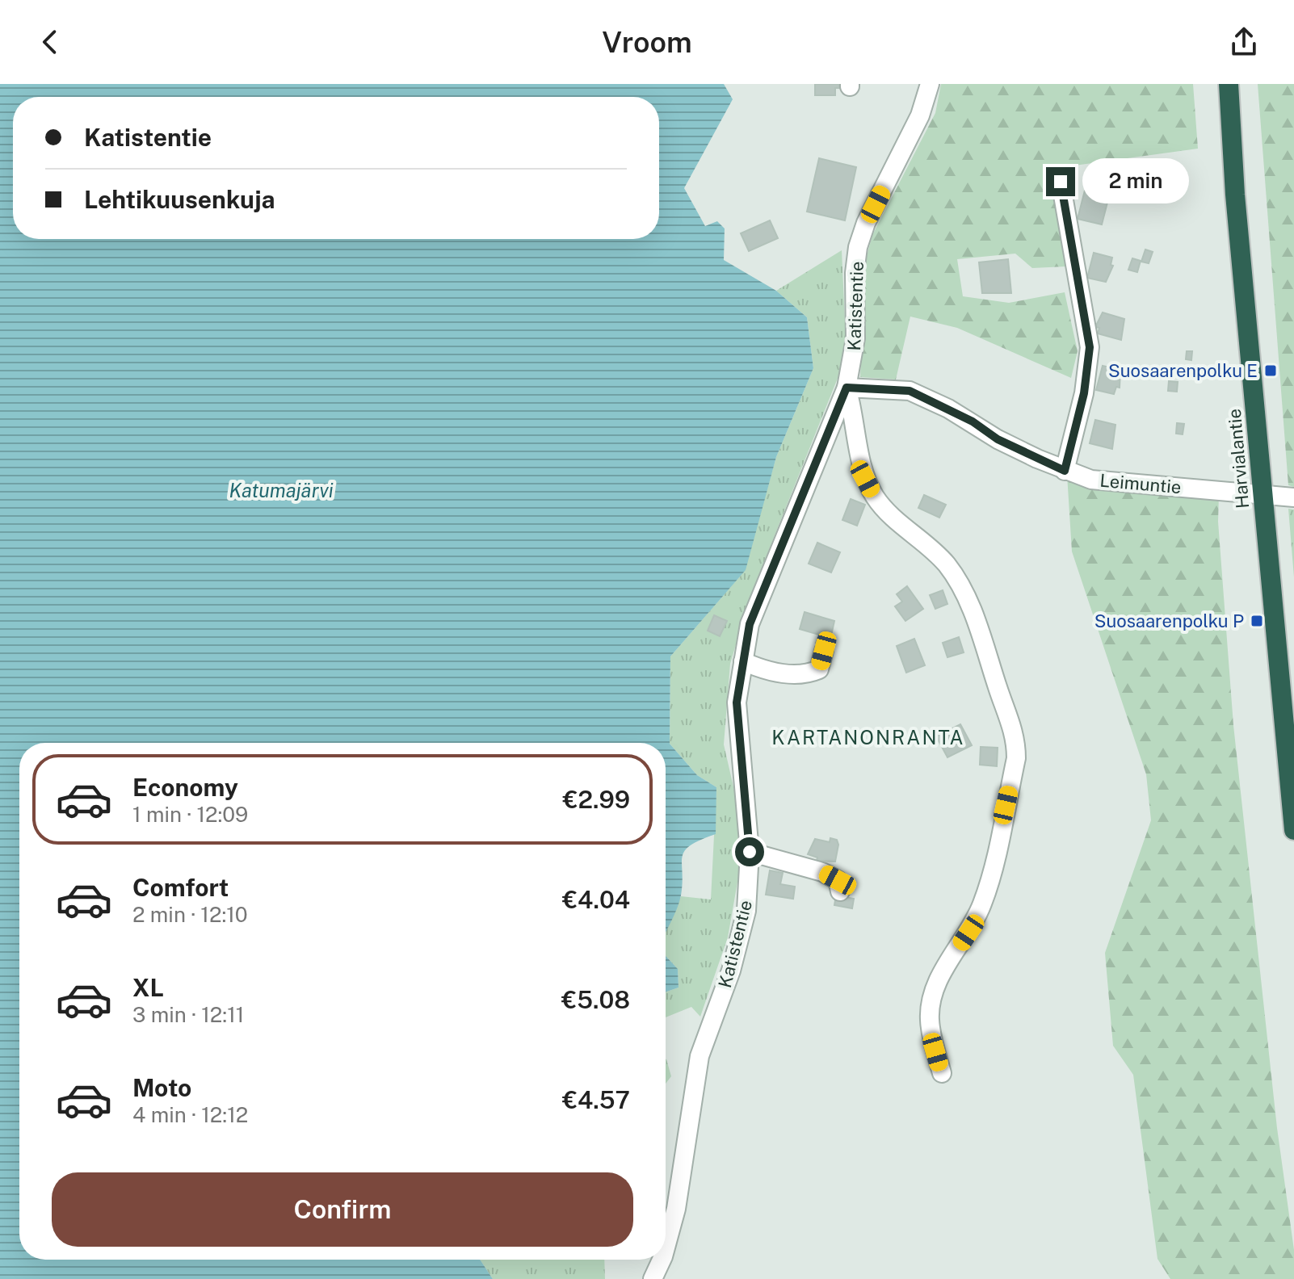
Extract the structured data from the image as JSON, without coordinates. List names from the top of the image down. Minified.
{"streets":{"highway":["Harvialantie"],"street":["Katistentie","Leimuntie"]},"crossings":[["Katistentie","Leimuntie"],["Harvialantie","Leimuntie"]],"districts":["KARTANONRANTA"],"water":["Katumajärvi"],"places":{"transit":["Suosaarenpolku E","Suosaarenpolku P"]},"page":{"header":"Vroom","banner":["Katistentie","Lehtikuusenkuja"],"bubble":"2 min","list":[{"name":"Economy","note":"1 min · 12:09","value":"€2.99"},{"name":"Comfort","note":"2 min · 12:10","value":"€4.04"},{"name":"XL","note":"3 min · 12:11","value":"€5.08"},{"name":"Moto","note":"4 min · 12:12","value":"€4.57"}],"buttons":"Confirm"}}
